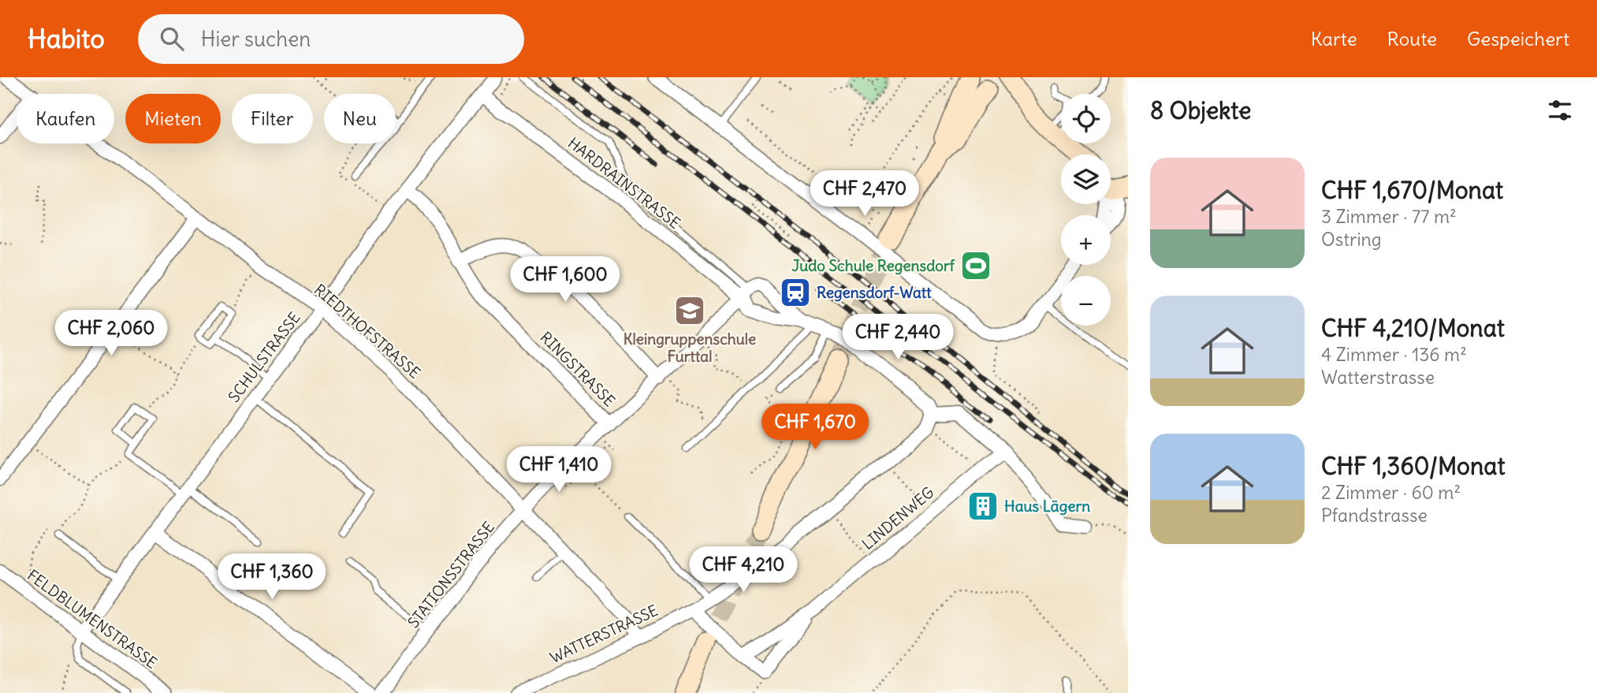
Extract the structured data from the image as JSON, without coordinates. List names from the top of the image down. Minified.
{"streets":{"street":["HARDRAINSTRASSE","RIEDTHOFSTRASSE","SCHULSTRASSE","RINGSTRASSE","LINDENWEG","STATIONSSTRASSE","FELDBLUMENSTRASSE","WATTERSTRASSE"]},"crossings":[["HARDRAINSTRASSE","SCHULSTRASSE"],["HARDRAINSTRASSE","STATIONSSTRASSE"],["HARDRAINSTRASSE","WATTERSTRASSE"],["RIEDTHOFSTRASSE","SCHULSTRASSE"],["RIEDTHOFSTRASSE","STATIONSSTRASSE"],["RIEDTHOFSTRASSE","WATTERSTRASSE"],["SCHULSTRASSE","RINGSTRASSE"],["SCHULSTRASSE","FELDBLUMENSTRASSE"],["RINGSTRASSE","STATIONSSTRASSE"]],"places":{"sports":["Judo Schule Regensdorf"],"station":["Regensdorf-Watt"],"school or university":["Kleingruppenschule Furttal"],"building":["Haus Lägern"]},"page":{"header":"Habito","search":"Hier suchen","nav":["Karte","Route","Gespeichert"],"heading":"8 Objekte","map_buttons":["+","−"],"chip":["Kaufen","Mieten","Filter","Neu"],"list":[{"name":"CHF 1,670/Monat","note":"3 Zimmer · 77 m² · Ostring"},{"name":"CHF 4,210/Monat","note":"4 Zimmer · 136 m² · Watterstrasse"},{"name":"CHF 1,360/Monat","note":"2 Zimmer · 60 m² · Pfandstrasse"}],"price":["CHF 2,470","CHF 1,600","CHF 2,060","CHF 2,440","CHF 1,670","CHF 1,410","CHF 4,210","CHF 1,360"]}}
